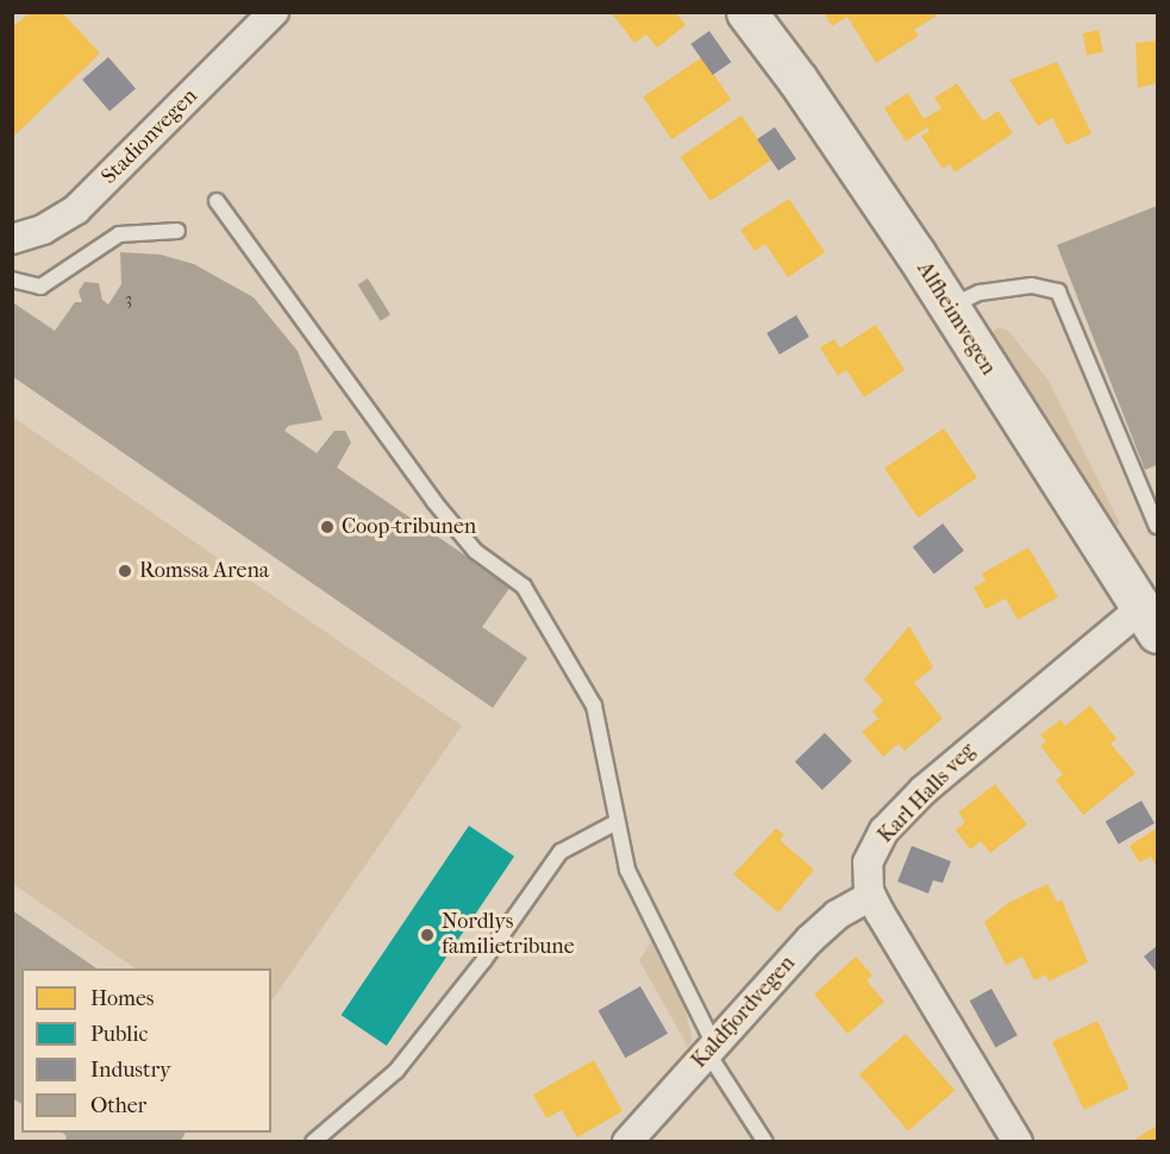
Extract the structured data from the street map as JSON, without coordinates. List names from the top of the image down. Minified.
{"streets":{"street":["Stadionvegen","Alfheimvegen","Karl Halls veg","Kaldfjordvegen"]},"crossings":[["Alfheimvegen","Karl Halls veg"],["Karl Halls veg","Kaldfjordvegen"]],"places":["Coop-tribunen","Romssa Arena","Nordlys familietribune"],"house_numbers":["3"],"legend":["Homes","Public","Industry","Other"]}
